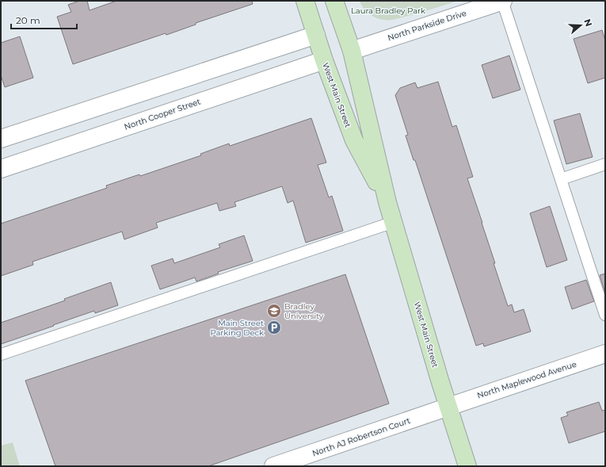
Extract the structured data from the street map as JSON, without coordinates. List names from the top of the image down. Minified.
{"streets":{"main road":["West Main Street"],"street":["North Parkside Drive","North Cooper Street","North Maplewood Avenue","North AJ Robertson Court"]},"crossings":[["North Parkside Drive","West Main Street"],["West Main Street","North Cooper Street"],["West Main Street","North Maplewood Avenue"],["West Main Street","North AJ Robertson Court"],["North Maplewood Avenue","North AJ Robertson Court"]],"parks":["Laura Bradley Park"],"places":{"school or university":["Bradley University"],"parking":["Main Street Parking Deck"]},"scale_bar":"20 m","north":"right"}
